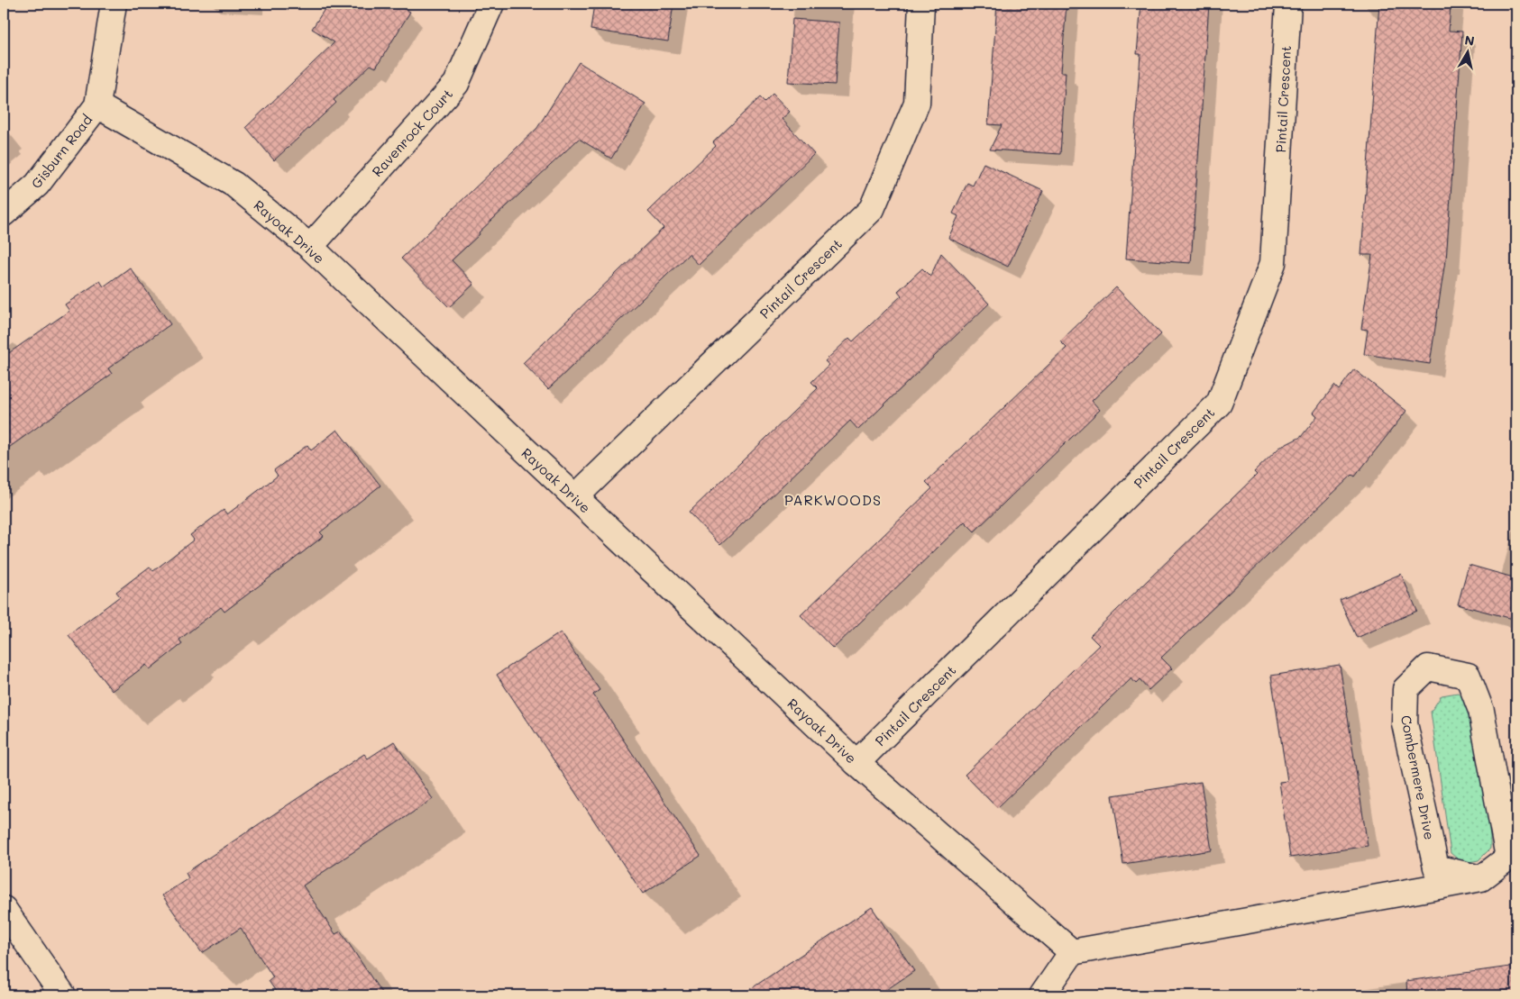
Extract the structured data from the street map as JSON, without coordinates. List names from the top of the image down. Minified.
{"streets":{"street":["Pintail Crescent","Ravenrock Court","Gisburn Road","Rayoak Drive","Combermere Drive"]},"crossings":[["Pintail Crescent","Rayoak Drive"],["Ravenrock Court","Rayoak Drive"],["Gisburn Road","Rayoak Drive"],["Rayoak Drive","Combermere Drive"]],"districts":["PARKWOODS"],"north":"top"}
